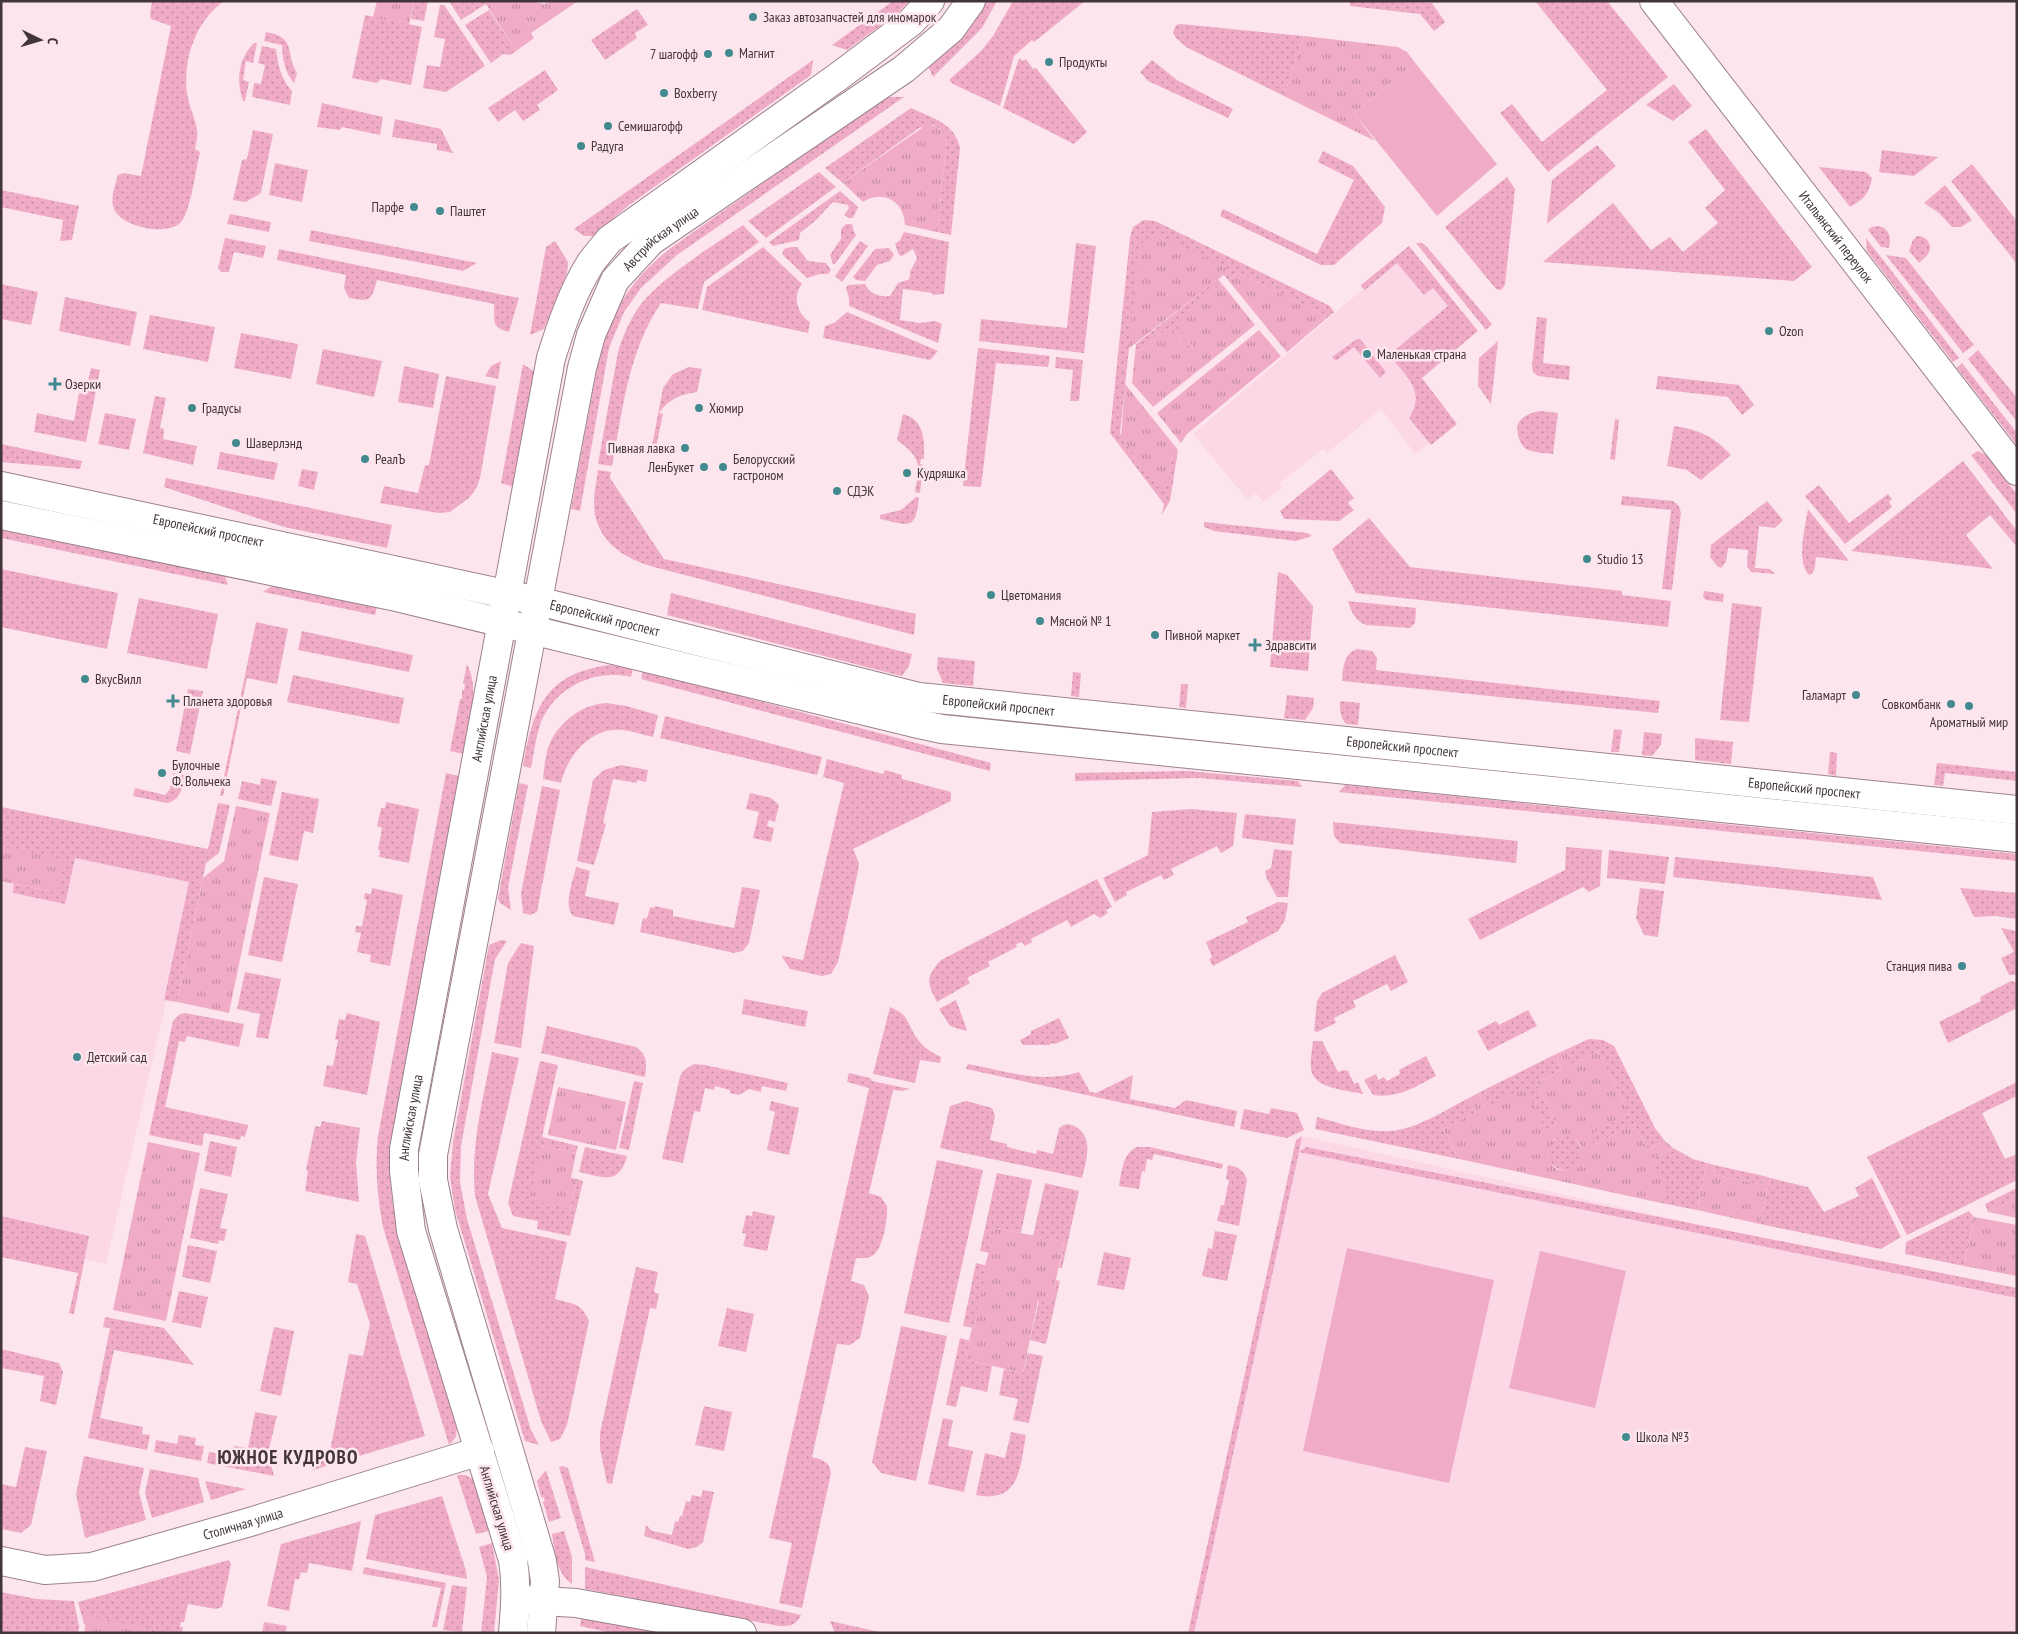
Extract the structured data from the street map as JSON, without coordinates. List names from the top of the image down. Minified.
{"streets":{"street":["Итальянский переулок","Австрийская улица","Европейский проспект","Английская улица","Столичная улица"]},"crossings":[["Австрийская улица","Европейский проспект"],["Австрийская улица","Английская улица"],["Европейский проспект","Английская улица"],["Английская улица","Столичная улица"]],"districts":["ЮЖНОЕ КУДРОВО"],"places":{"other":["Заказ автозапчастей для иномарок","Магнит","7 шагофф","Продукты","Boxberry","Семишагофф","Радуга","Парфе","Паштет","Ozon","Маленькая страна","Градусы","Хюмир","Шаверлэнд","Пивная лавка","РеалЪ","ЛенБукет","Белорусский гастроном","Кудряшка","СДЭК","Studio 13","Цветомания","Мясной № 1","Пивной маркет","ВкусВилл","Галамарт","Совкомбанк","Ароматный мир","Булочные Ф. Вольчека","Станция пива","Детский сад","Школа №3"],"health":["Озерки","Здравсити","Планета здоровья"]},"north":"right"}
